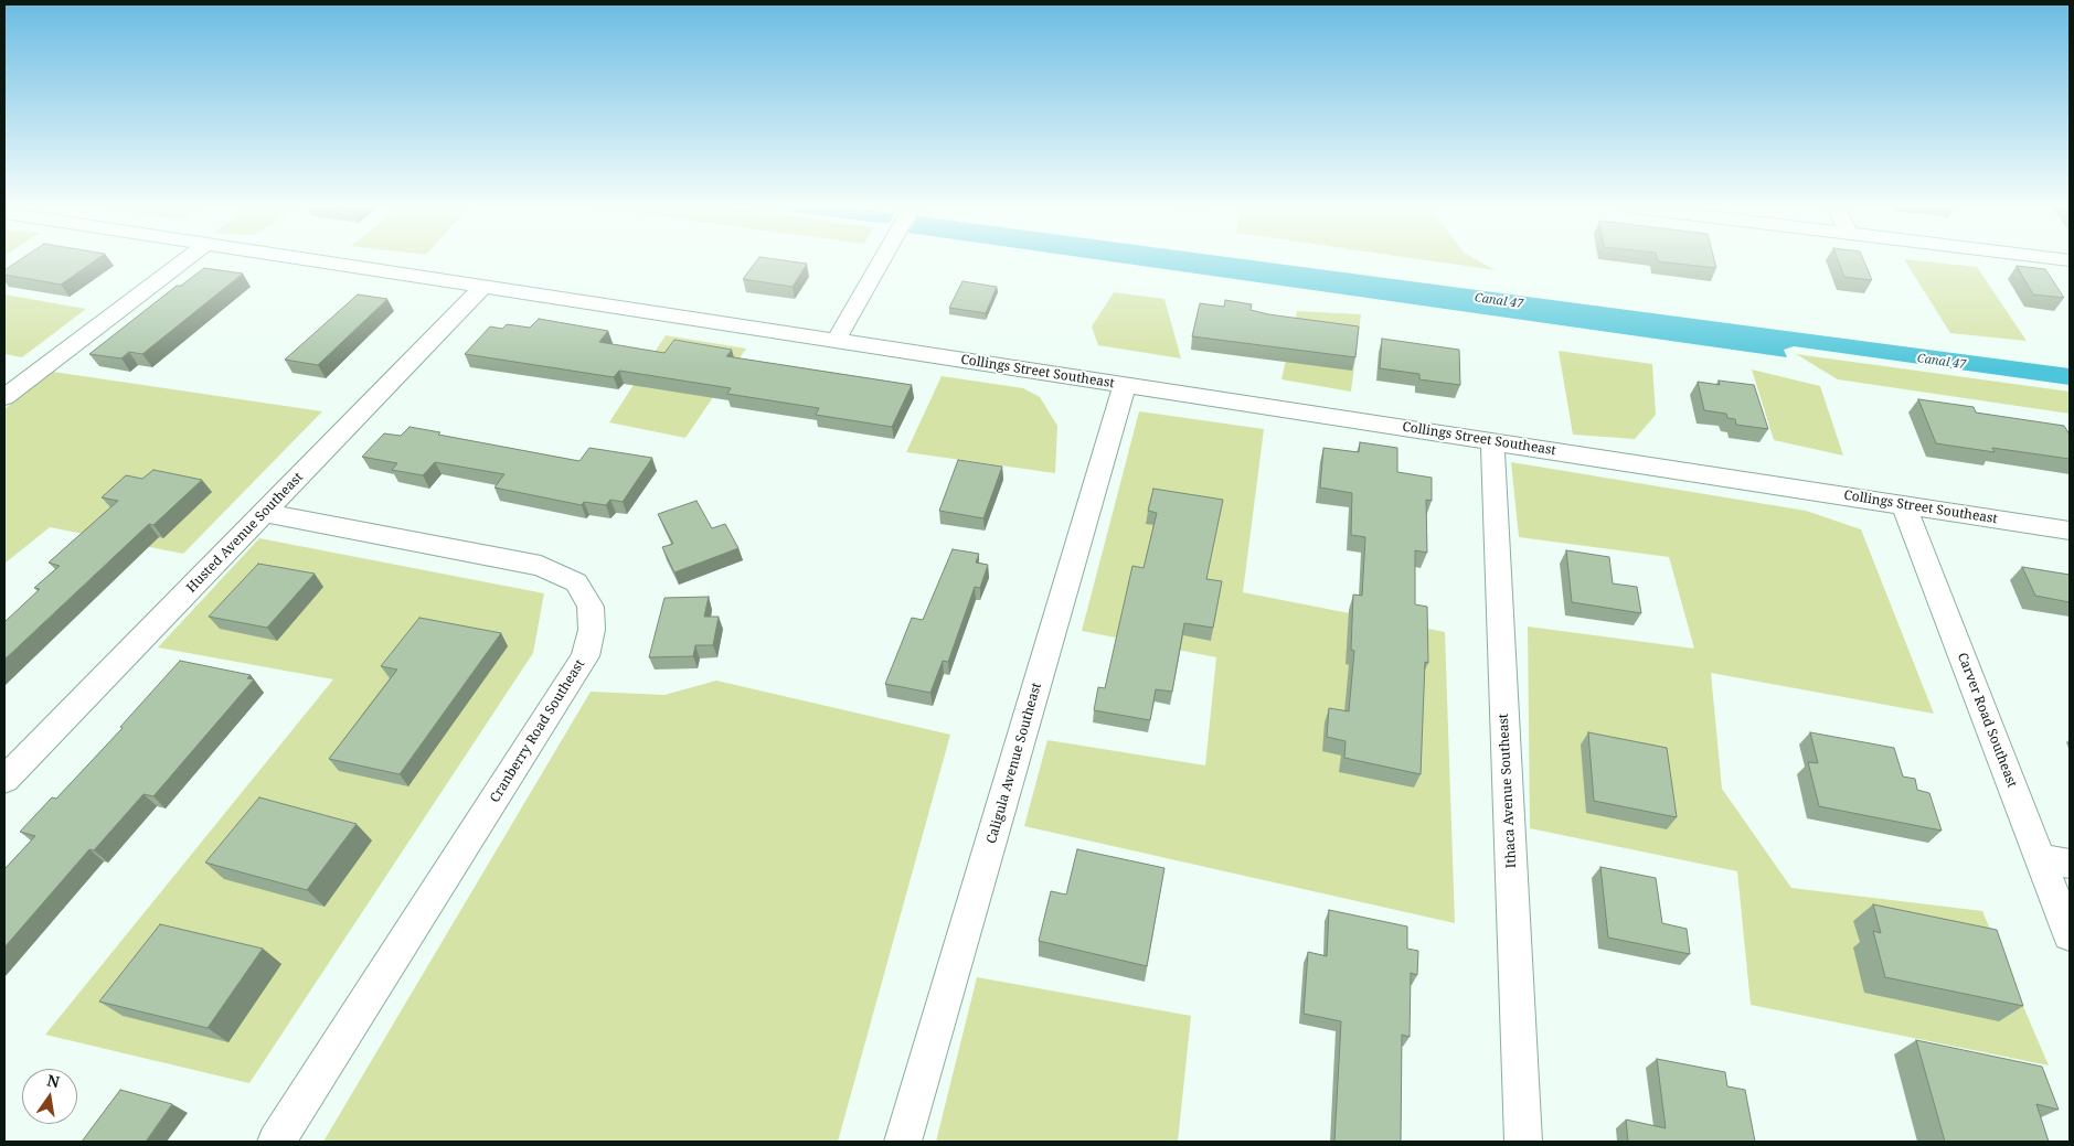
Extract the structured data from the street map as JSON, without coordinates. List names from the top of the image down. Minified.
{"streets":{"street":["Collings Street Southeast","Husted Avenue Southeast","Carver Road Southeast","Cranberry Road Southeast","Caligula Avenue Southeast","Ithaca Avenue Southeast"]},"crossings":[["Collings Street Southeast","Husted Avenue Southeast"],["Collings Street Southeast","Carver Road Southeast"],["Collings Street Southeast","Caligula Avenue Southeast"],["Collings Street Southeast","Ithaca Avenue Southeast"],["Husted Avenue Southeast","Cranberry Road Southeast"]],"water":["Canal 47"],"north":"top"}
